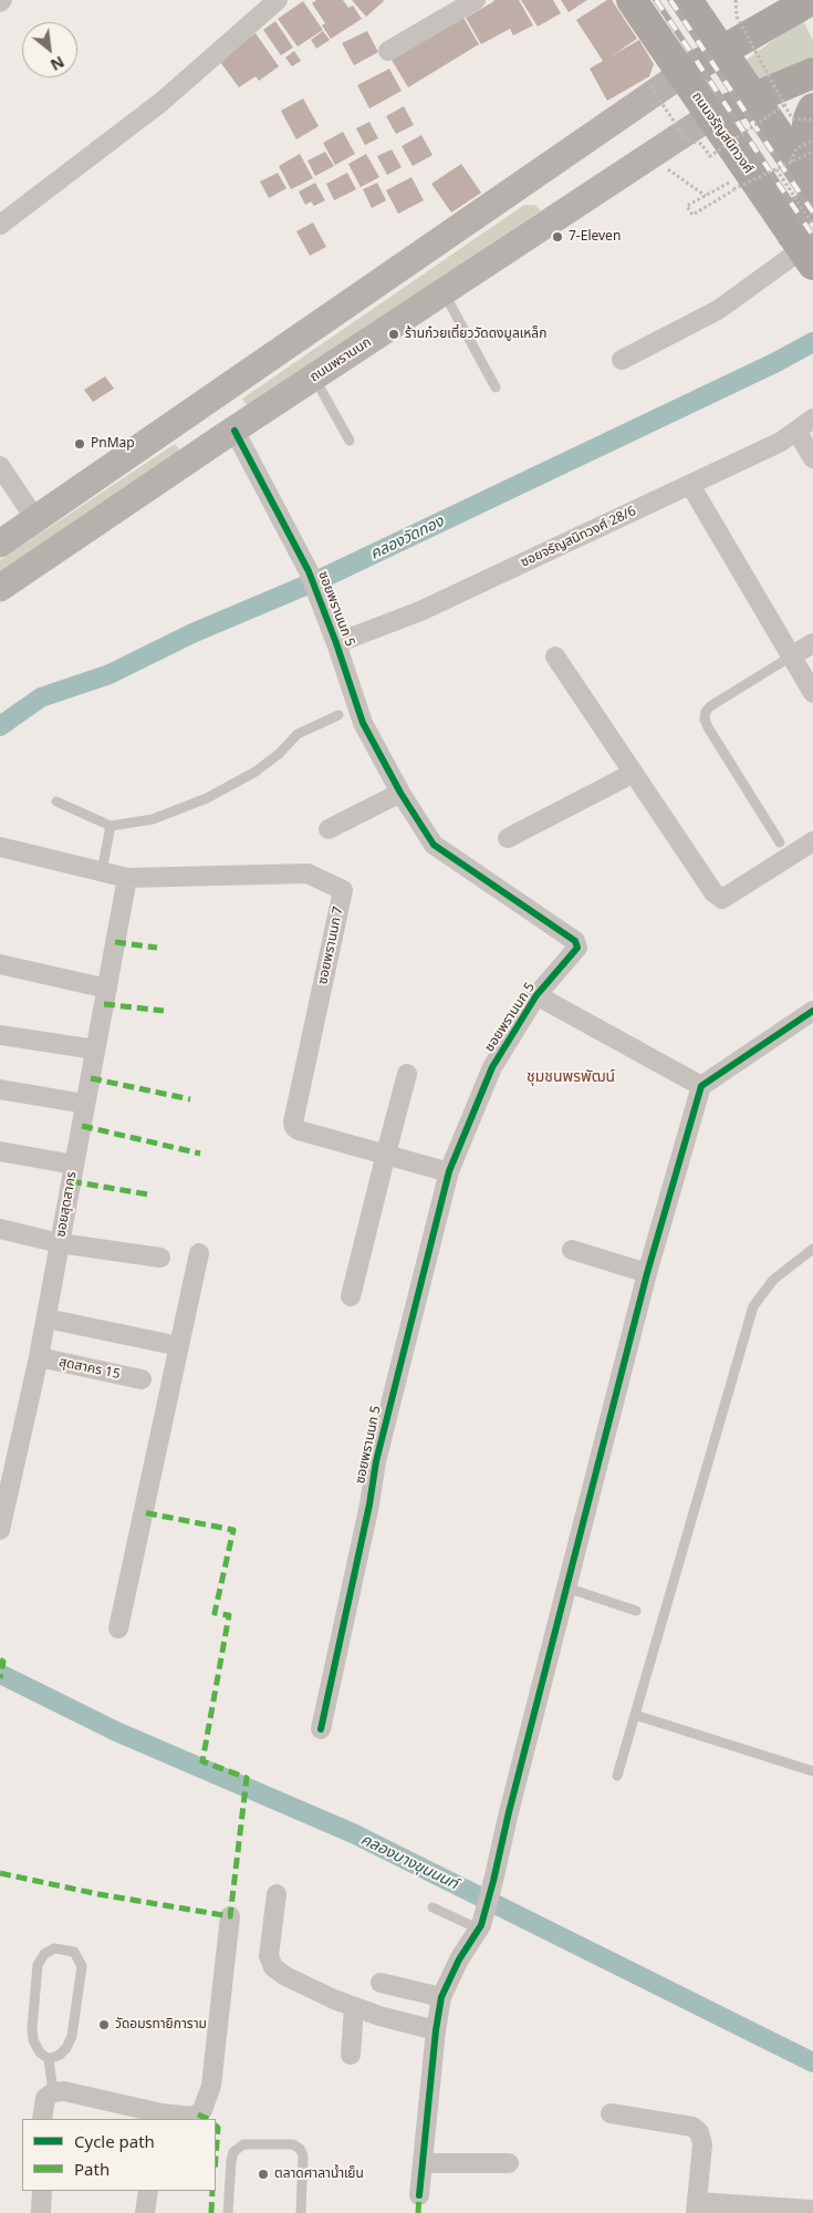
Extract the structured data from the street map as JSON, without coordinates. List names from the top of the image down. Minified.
{"streets":{"main road":["ถนนจรัญสนิทวงศ์","ถนนพรานนก"],"street":["ซอยจรัญสนิทวงศ์ 28/6","ซอยพรานนก 5","ซอยพรานนก 7","ซอยสุดสาคร","สุดสาคร 15"]},"crossings":[["ถนนจรัญสนิทวงศ์","ถนนพรานนก"],["ถนนพรานนก","ซอยพรานนก 5"],["ซอยจรัญสนิทวงศ์ 28/6","ซอยพรานนก 5"],["ซอยพรานนก 7","ซอยสุดสาคร"],["ซอยสุดสาคร","สุดสาคร 15"]],"districts":["ชุมชนพรพัฒน์"],"water":["คลองวัดทอง","คลองบางขุนนนท์"],"places":["7-Eleven","ร้านก๋วยเตี๋ยววัดดงมูลเหล็ก","PnMap","วัดอมรทายิการาม","ตลาดศาลาน้ำเย็น"],"legend":["Cycle path","Path"],"north":"bottom right"}
